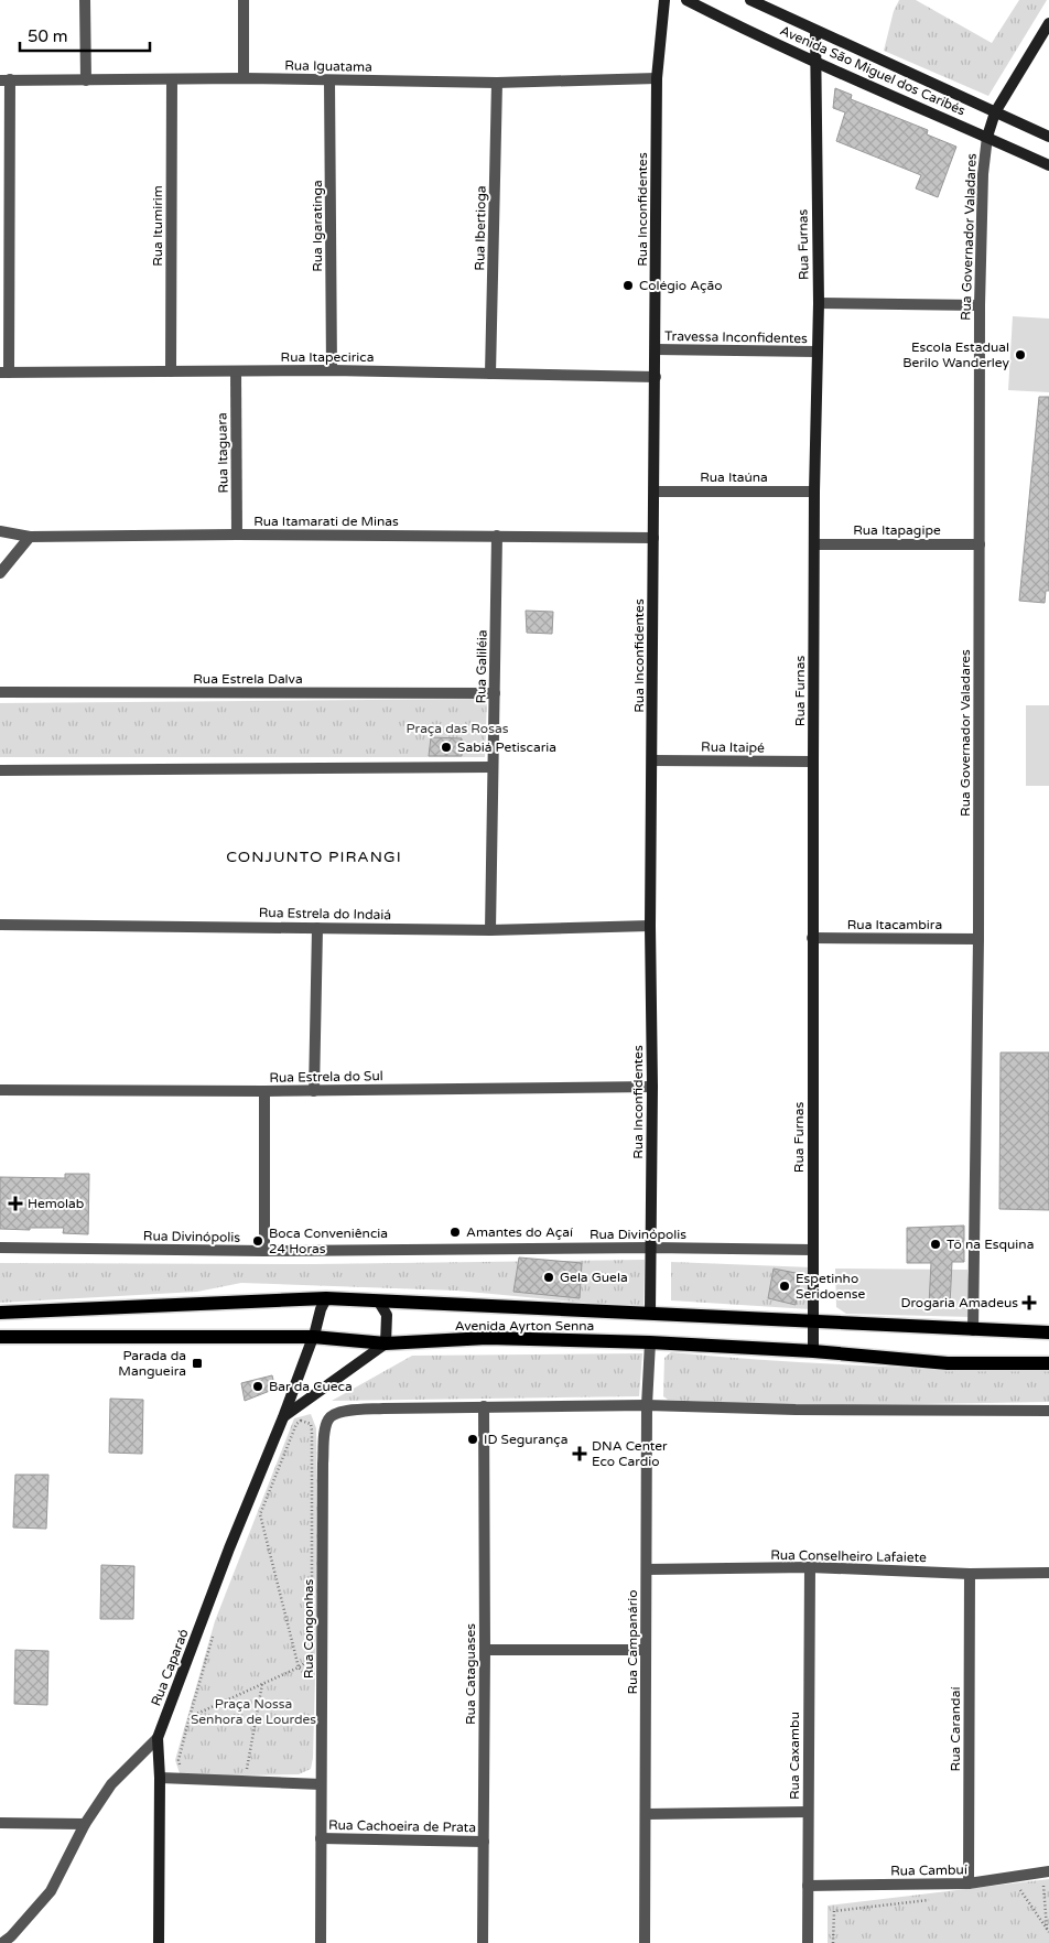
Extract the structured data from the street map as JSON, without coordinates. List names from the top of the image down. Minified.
{"streets":{"main road":["Avenida Ayrton Senna"],"street":["Rua Iguatama","Avenida São Miguel dos Caribés","Rua Inconfidentes","Rua Itumirim","Rua Igaratinga","Rua Ibertioga","Rua Governador Valadares","Rua Furnas","Travessa Inconfidentes","Rua Itapecirica","Rua Itaguara","Rua Itaúna","Rua Itamarati de Minas","Rua Itapagipe","Rua Galiléia","Rua Estrela Dalva","Rua Itaipé","Rua Estrela do Indaiá","Rua Itacambira","Rua Estrela do Sul","Rua Divinópolis","Rua Conselheiro Lafaiete","Rua Congonhas","Rua Campanário","Rua Caparaó","Rua Cataguases","Rua Carandaí","Rua Caxambu","Rua Cachoeira de Prata","Rua Cambuí"]},"crossings":[["Rua Iguatama","Rua Inconfidentes"],["Rua Iguatama","Rua Itumirim"],["Rua Iguatama","Rua Igaratinga"],["Rua Iguatama","Rua Ibertioga"],["Avenida São Miguel dos Caribés","Rua Governador Valadares"],["Avenida São Miguel dos Caribés","Rua Furnas"],["Rua Inconfidentes","Travessa Inconfidentes"],["Rua Inconfidentes","Rua Itapecirica"],["Rua Inconfidentes","Rua Itaúna"],["Rua Inconfidentes","Rua Itamarati de Minas"],["Rua Inconfidentes","Rua Itaipé"],["Rua Inconfidentes","Rua Estrela do Indaiá"],["Rua Inconfidentes","Rua Estrela do Sul"],["Rua Inconfidentes","Rua Divinópolis"],["Rua Inconfidentes","Avenida Ayrton Senna"],["Rua Itumirim","Rua Itapecirica"],["Rua Igaratinga","Rua Itapecirica"],["Rua Ibertioga","Rua Itapecirica"],["Rua Governador Valadares","Rua Itapagipe"],["Rua Governador Valadares","Rua Itacambira"],["Rua Governador Valadares","Avenida Ayrton Senna"],["Rua Furnas","Travessa Inconfidentes"],["Rua Furnas","Rua Itaúna"],["Rua Furnas","Rua Itapagipe"],["Rua Furnas","Rua Itaipé"],["Rua Furnas","Rua Itacambira"],["Rua Furnas","Rua Divinópolis"],["Rua Furnas","Avenida Ayrton Senna"],["Rua Itapecirica","Rua Itaguara"],["Rua Itaguara","Rua Itamarati de Minas"],["Rua Itamarati de Minas","Rua Galiléia"],["Rua Galiléia","Rua Estrela Dalva"],["Rua Galiléia","Rua Estrela do Indaiá"],["Avenida Ayrton Senna","Rua Campanário"],["Avenida Ayrton Senna","Rua Caparaó"],["Rua Conselheiro Lafaiete","Rua Campanário"],["Rua Conselheiro Lafaiete","Rua Carandaí"],["Rua Conselheiro Lafaiete","Rua Caxambu"],["Rua Congonhas","Rua Cataguases"],["Rua Congonhas","Rua Cachoeira de Prata"],["Rua Cataguases","Rua Cachoeira de Prata"],["Rua Carandaí","Rua Cambuí"],["Rua Caxambu","Rua Cambuí"]],"districts":["CONJUNTO PIRANGI"],"parks":["Praça das Rosas","Praça Nossa Senhora de Lourdes"],"places":{"other":["Colégio Ação","Escola Estadual Berilo Wanderley","Sabiá Petiscaria","Amantes do Açaí","Boca Conveniência 24 Horas","Tō na Esquina","Gela Guela","Espetinho Seridoense","Bar da Cueca","ID Segurança"],"health":["Hemolab","Drogaria Amadeus","DNA Center Eco Cardio"],"transit":["Parada da Mangueira"]},"scale_bar":"50 m"}
